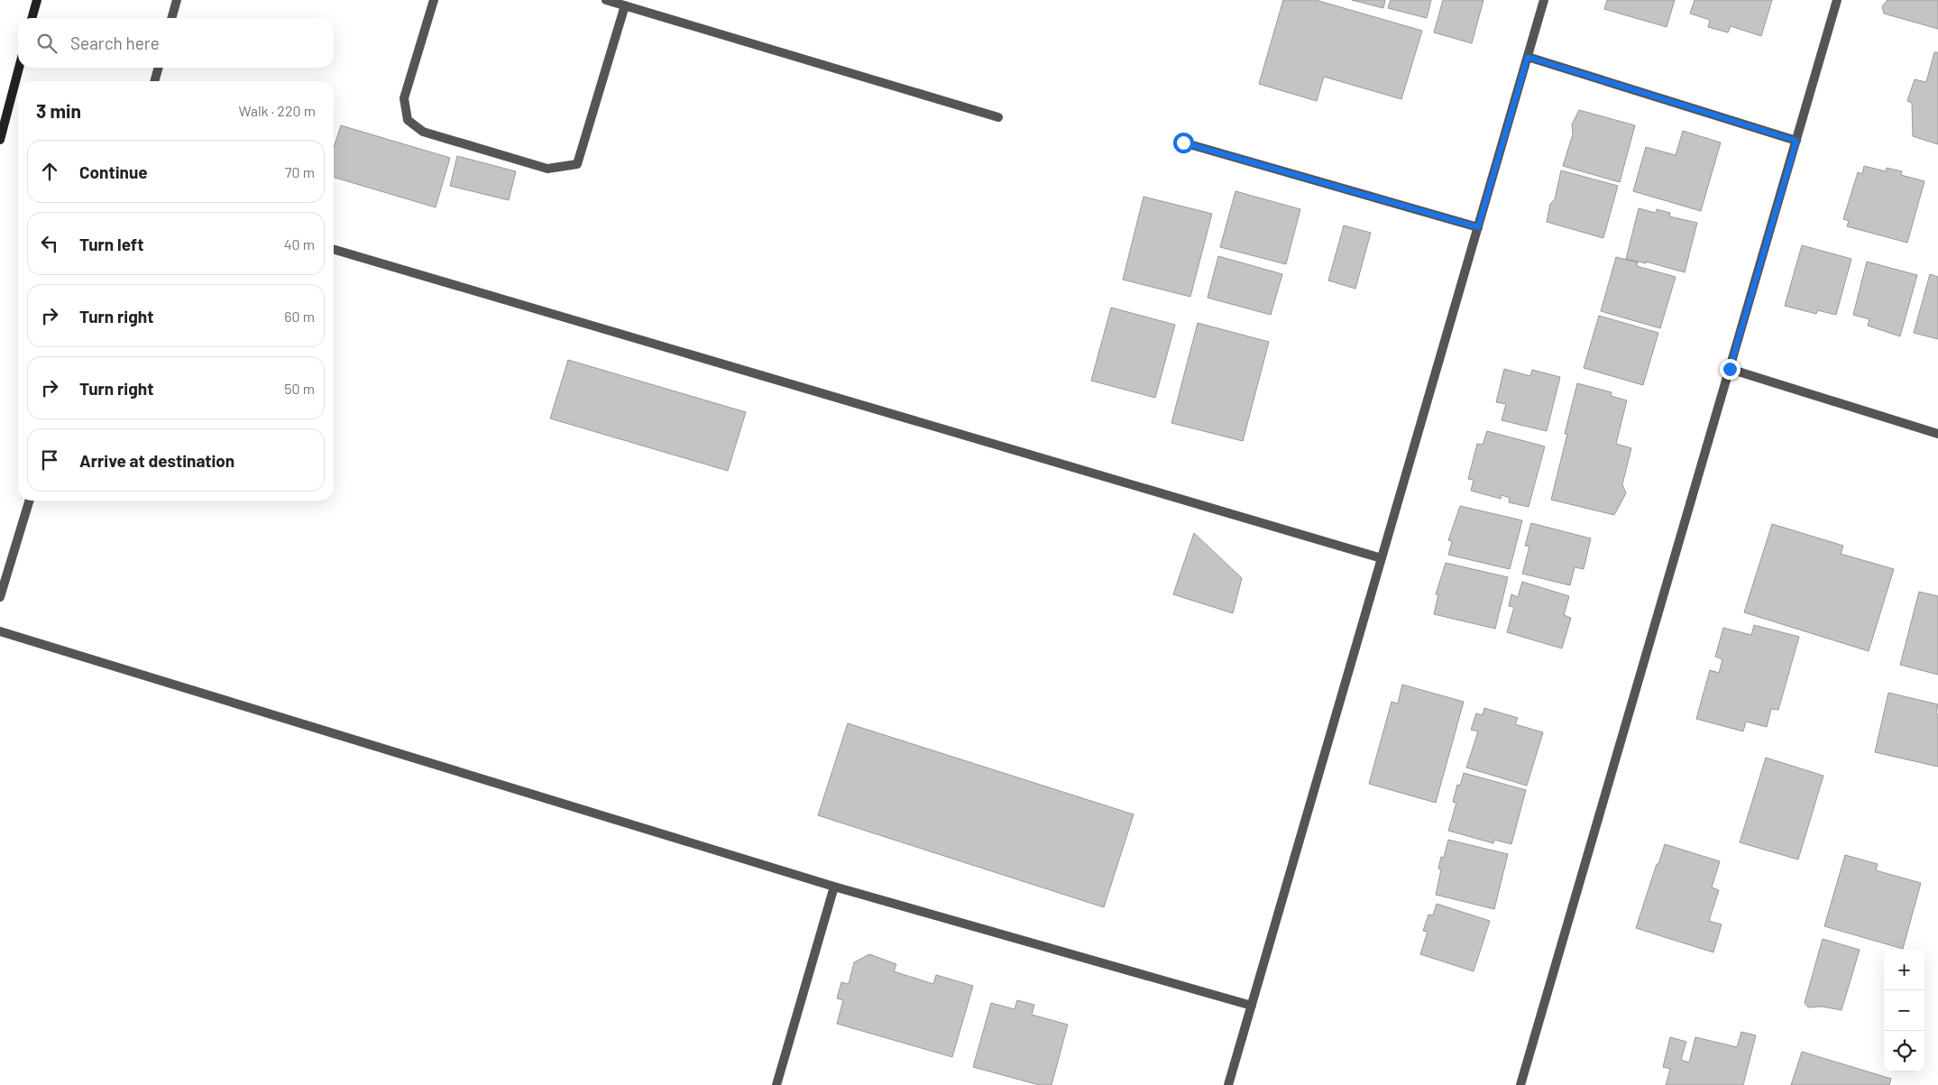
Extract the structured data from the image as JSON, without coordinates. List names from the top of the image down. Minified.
{"page":{"search":"Search here","heading":["3 min","Walk · 220 m"],"list":[["Continue","70 m"],["Turn left","40 m"],["Turn right","60 m"],["Turn right","50 m"],"Arrive at destination"],"map_buttons":["+","−"]}}
